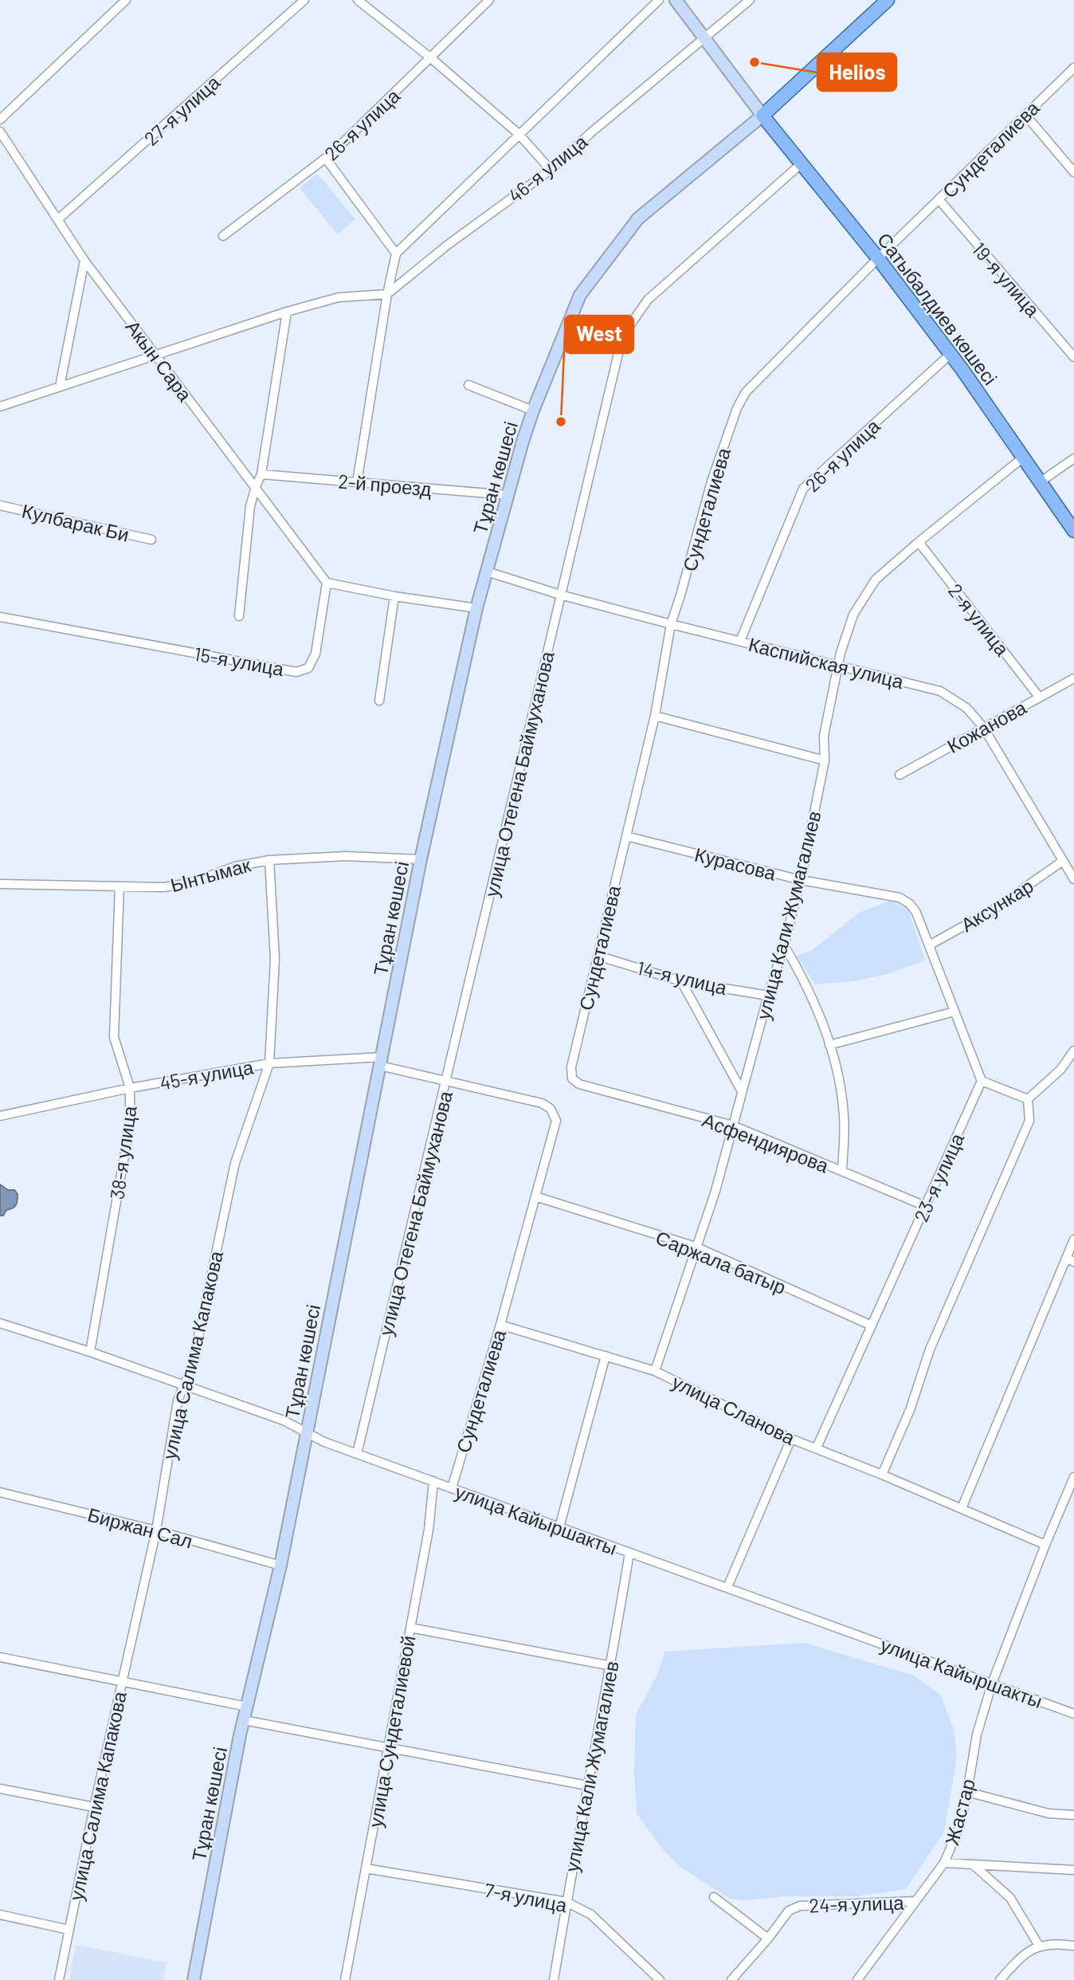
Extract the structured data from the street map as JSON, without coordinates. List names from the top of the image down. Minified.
{"streets":{"main road":["Сатыбалдиев көшесі","Тұран көшесі"],"street":["27-я улица","26-я улица","Сундеталиева","46-я улица","19-я улица","Акын Сара","2-й проезд","Кулбарак Би","2-я улица","15-я улица","Каспийская улица","Кожанова","улица Отегена Баймуханова","Курасова","Ынтымак","Аксункар","улица Кали Жумагалиев","14-я улица","45-я улица","Асфендиярова","38-я улица","23-я улица","Саржала батыр","улица Салима Капакова","улица Сланова","улица Кайыршакты","Биржан Сал","улица Сундеталиевой","Жастар","7-я улица","24-я улица"]},"crossings":[["27-я улица","Акын Сара"],["26-я улица","Сатыбалдиев көшесі"],["26-я улица","Каспийская улица"],["Сундеталиева","19-я улица"],["Сундеталиева","Сатыбалдиев көшесі"],["Сундеталиева","Тұран көшесі"],["Сундеталиева","Каспийская улица"],["Сундеталиева","улица Отегена Баймуханова"],["Сундеталиева","Курасова"],["Сундеталиева","14-я улица"],["Сундеталиева","45-я улица"],["Сундеталиева","Асфендиярова"],["Сундеталиева","Саржала батыр"],["Сундеталиева","улица Сланова"],["Сундеталиева","улица Кайыршакты"],["Сатыбалдиев көшесі","Тұран көшесі"],["Сатыбалдиев көшесі","улица Отегена Баймуханова"],["Сатыбалдиев көшесі","улица Кали Жумагалиев"],["Акын Сара","15-я улица"],["Тұран көшесі","2-й проезд"],["Тұран көшесі","Каспийская улица"],["Тұран көшесі","Ынтымак"],["Тұран көшесі","45-я улица"],["Тұран көшесі","улица Кайыршакты"],["Тұран көшесі","Биржан Сал"],["2-я улица","Кожанова"],["2-я улица","улица Кали Жумагалиев"],["Каспийская улица","Кожанова"],["Каспийская улица","улица Отегена Баймуханова"],["Каспийская улица","Аксункар"],["Каспийская улица","улица Кали Жумагалиев"],["улица Отегена Баймуханова","улица Кайыршакты"],["Курасова","Аксункар"],["Курасова","улица Кали Жумагалиев"],["Ынтымак","38-я улица"],["Ынтымак","улица Салима Капакова"],["улица Кали Жумагалиев","14-я улица"],["улица Кали Жумагалиев","Асфендиярова"],["улица Кали Жумагалиев","Саржала батыр"],["улица Кали Жумагалиев","улица Сланова"],["улица Кали Жумагалиев","улица Кайыршакты"],["улица Кали Жумагалиев","7-я улица"],["45-я улица","38-я улица"],["45-я улица","улица Салима Капакова"],["Асфендиярова","23-я улица"],["38-я улица","улица Кайыршакты"],["23-я улица","Саржала батыр"],["23-я улица","улица Сланова"],["улица Салима Капакова","улица Кайыршакты"],["улица Салима Капакова","Биржан Сал"],["улица Сланова","Жастар"],["улица Кайыршакты","улица Сундеталиевой"],["улица Кайыршакты","Жастар"],["улица Сундеталиевой","7-я улица"],["Жастар","24-я улица"]],"places":["Helios","West"]}
